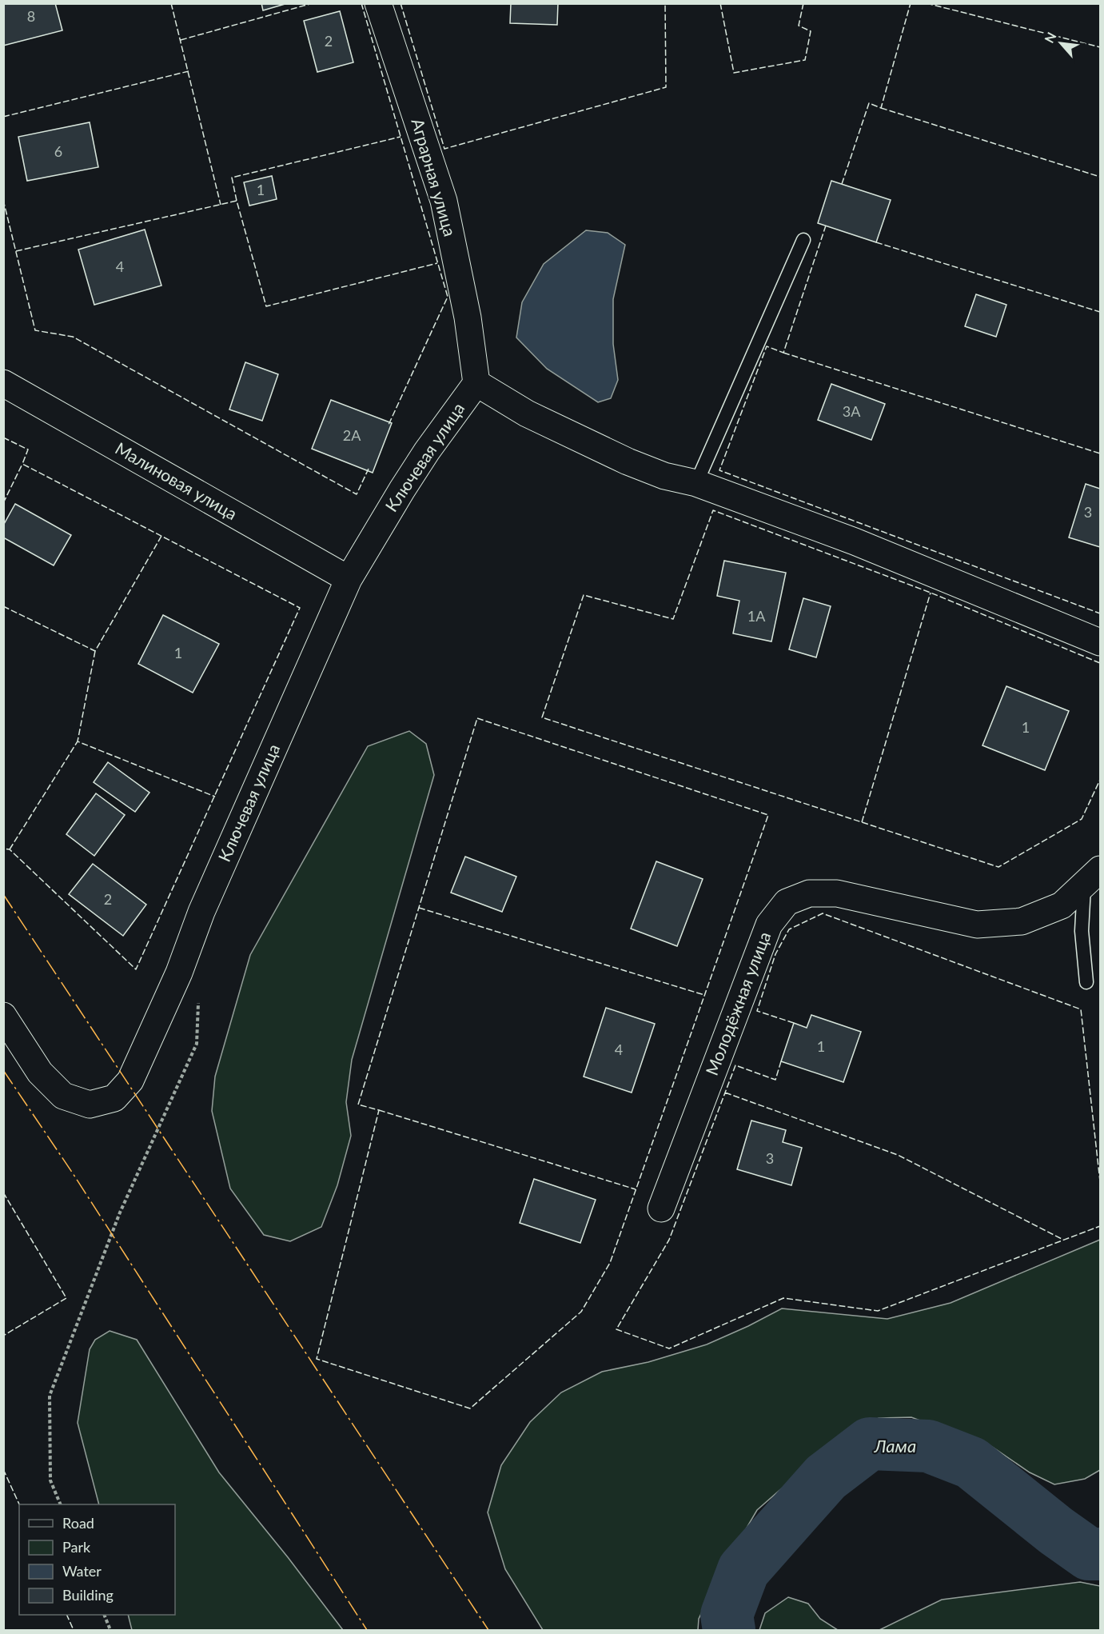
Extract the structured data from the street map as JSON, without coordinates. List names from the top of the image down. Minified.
{"streets":{"street":["Аграрная улица","Ключевая улица","Малиновая улица","Молодёжная улица"]},"crossings":[["Аграрная улица","Ключевая улица"],["Ключевая улица","Малиновая улица"]],"water":["Лама"],"house_numbers":["8","2","6","1","4","3А","2А","3","1А","1","1","2","1","4","3"],"legend":["Road","Park","Water","Building"],"north":"top left"}
